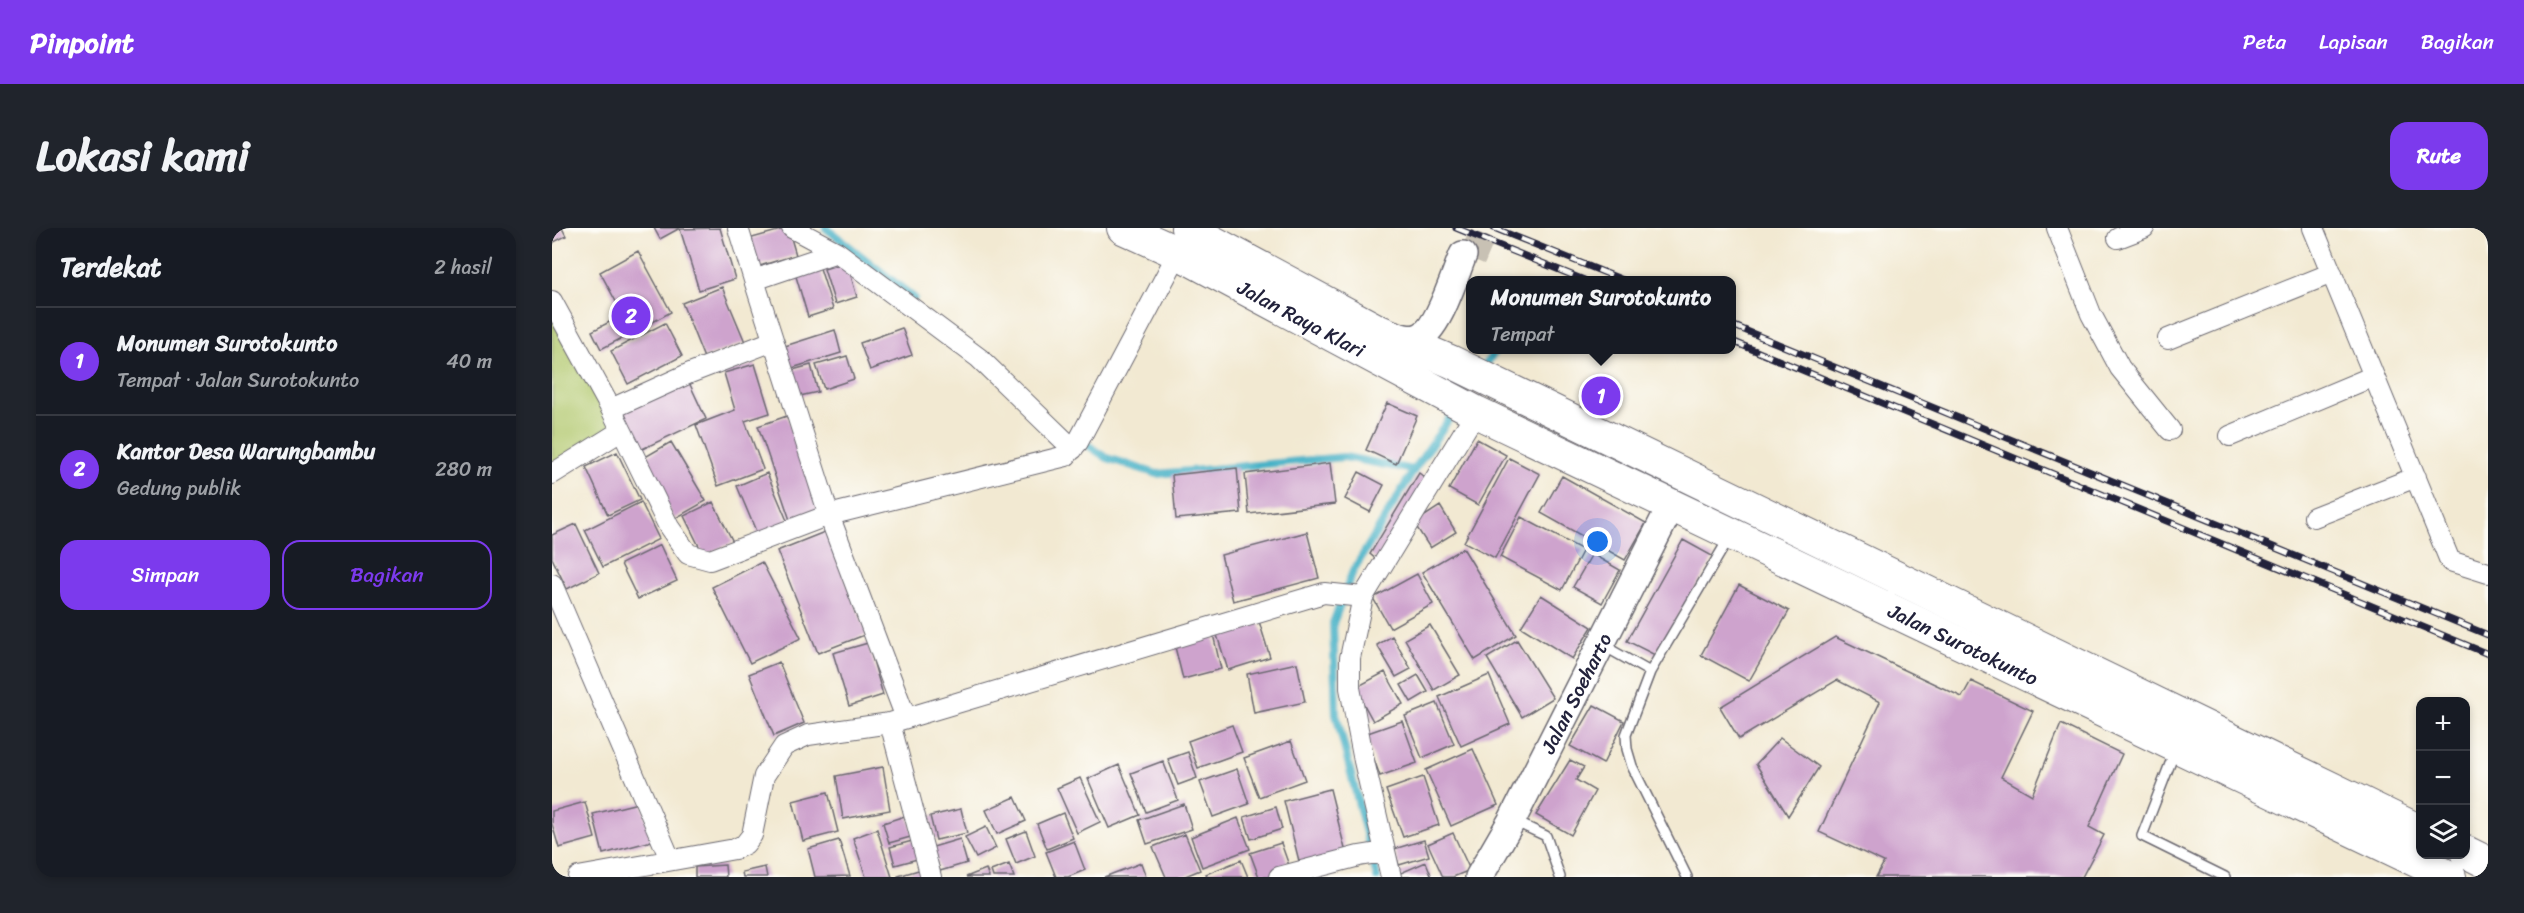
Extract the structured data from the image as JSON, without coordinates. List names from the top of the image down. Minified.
{"streets":{"main road":["Jalan Raya Klari","Jalan Surotokunto"],"street":["Jalan Soeharto"]},"crossings":[["Jalan Raya Klari","Jalan Surotokunto"],["Jalan Surotokunto","Jalan Soeharto"]],"page":{"header":"Pinpoint","nav":["Peta","Lapisan","Bagikan"],"title":"Lokasi kami","buttons":["Rute",["Simpan","Bagikan"]],"heading":["Terdekat","2 hasil"],"popup":["Monumen Surotokunto","Tempat"],"pins":["2","1"],"list":[{"mark":"1","name":"Monumen Surotokunto","note":"Tempat · Jalan Surotokunto","value":"40 m"},{"mark":"2","name":"Kantor Desa Warungbambu","note":"Gedung publik","value":"280 m"}],"map_buttons":["+","−"]}}
